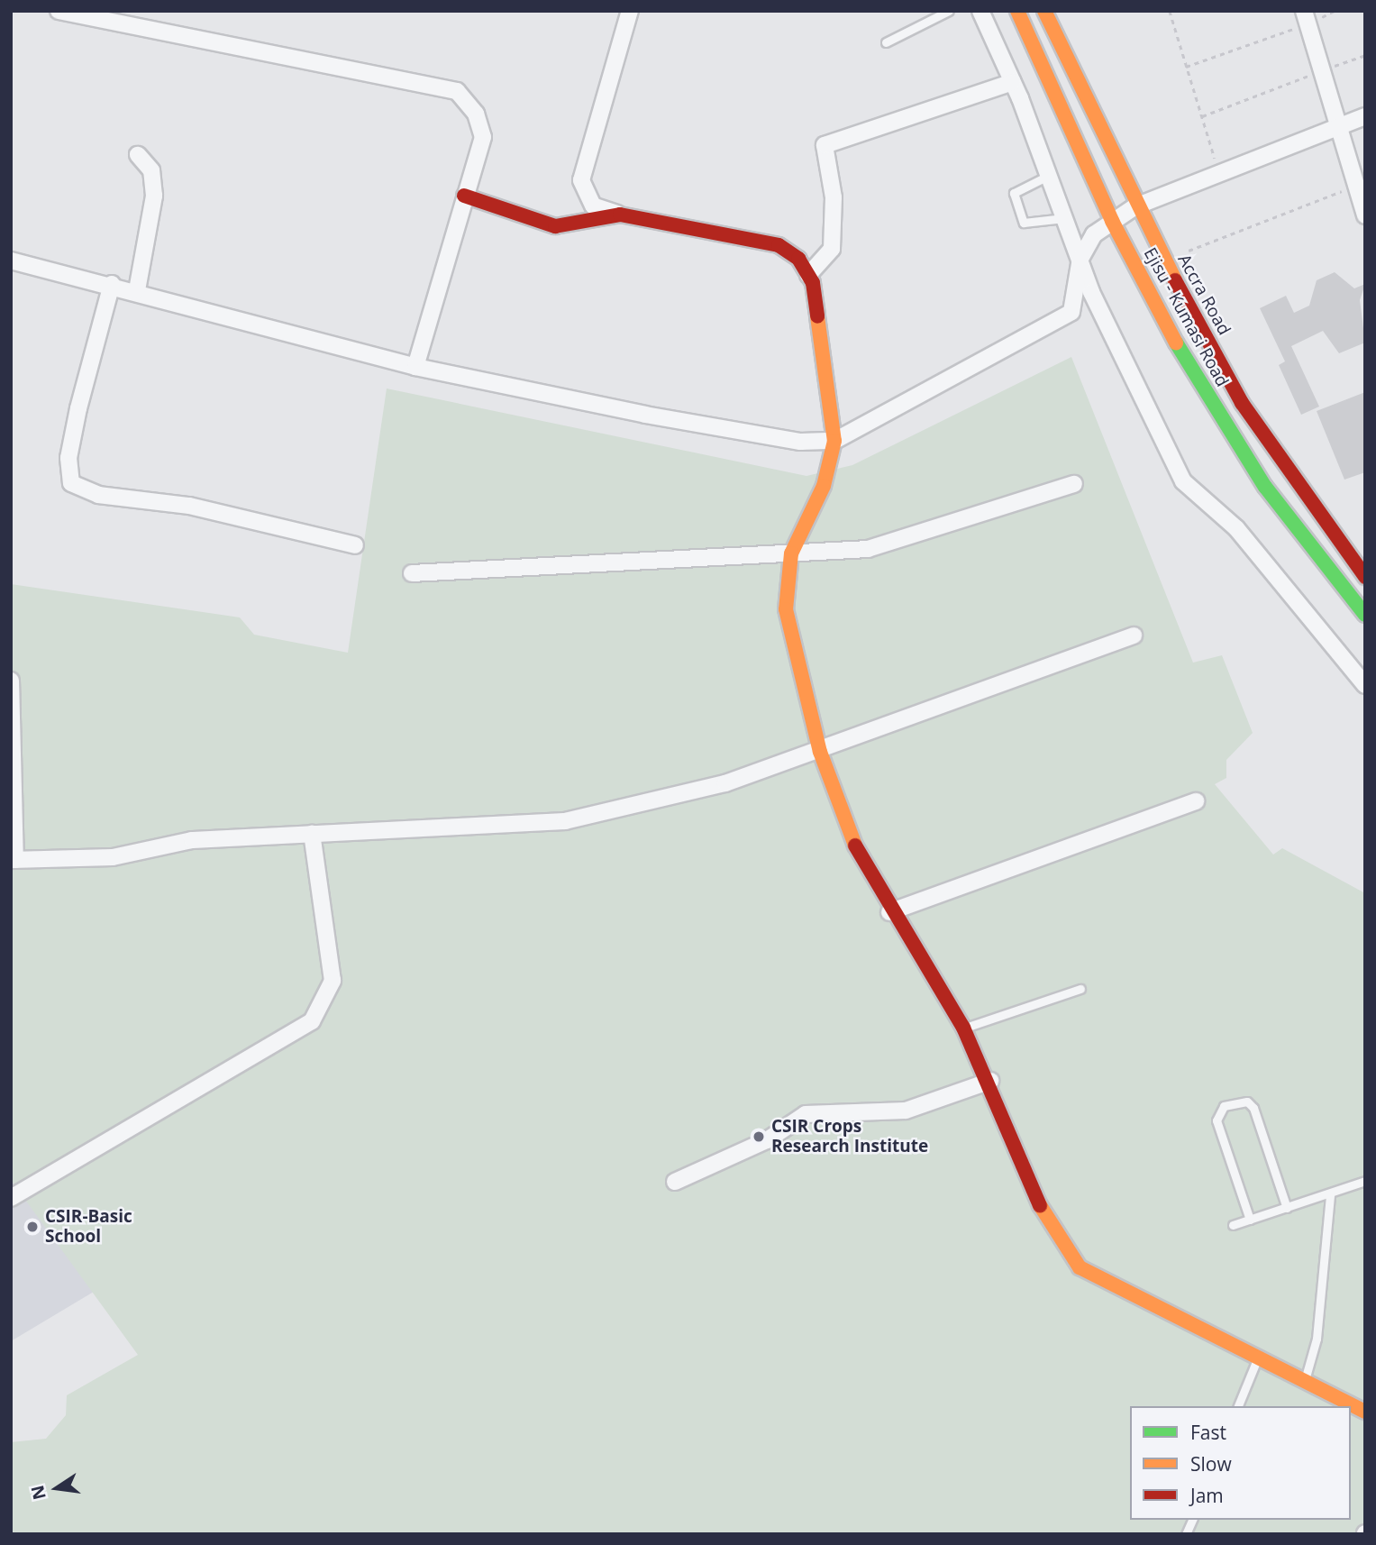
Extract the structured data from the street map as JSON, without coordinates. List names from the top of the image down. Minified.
{"streets":{"main road":["Accra Road","Ejisu - Kumasi Road"]},"places":["CSIR Crops Research Institute","CSIR-Basic School"],"legend":["Fast","Slow","Jam"],"north":"left"}
